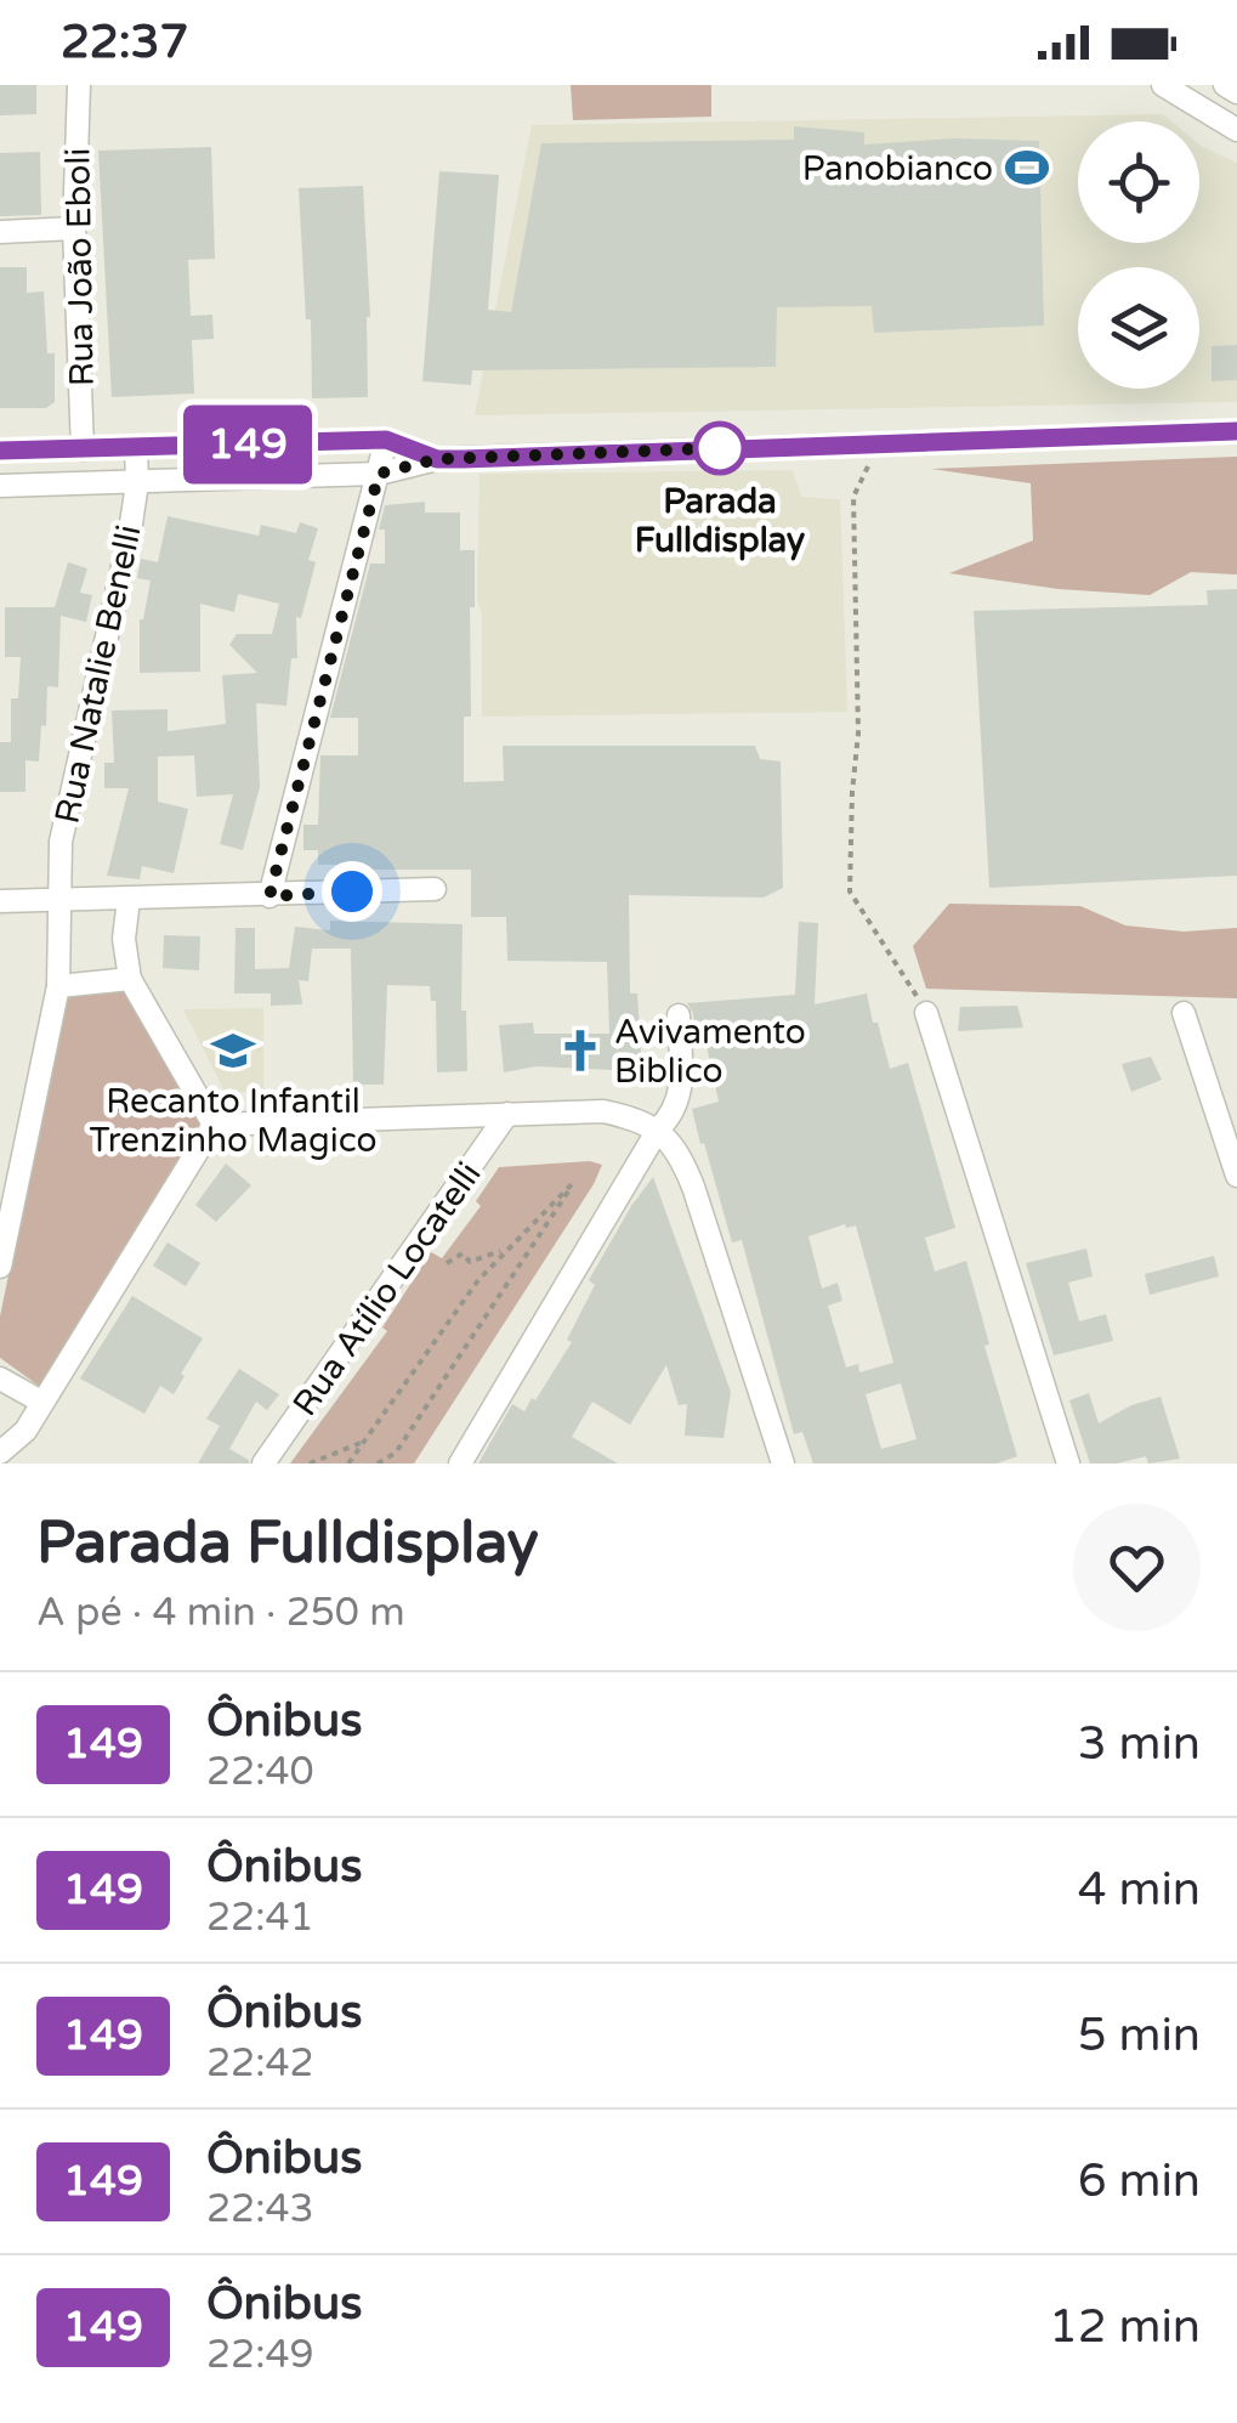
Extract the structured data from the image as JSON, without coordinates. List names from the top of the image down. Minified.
{"streets":{"street":["Rua João Eboli","Rua Natalie Benelli","Rua Atílio Locatelli"]},"places":{"sports":["Panobianco"],"other":["Parada Fulldisplay"],"school or university":["Recanto Infantil Trenzinho Magico"],"church":["Avivamento Biblico"]},"lines":["bus line 149"],"page":{"status":"22:37","on_map":"149","heading":["Parada Fulldisplay","A pé · 4 min · 250 m"],"list":[{"mark":"149","name":"Ônibus","note":"22:40","value":"3 min"},{"mark":"149","name":"Ônibus","note":"22:41","value":"4 min"},{"mark":"149","name":"Ônibus","note":"22:42","value":"5 min"},{"mark":"149","name":"Ônibus","note":"22:43","value":"6 min"},{"mark":"149","name":"Ônibus","note":"22:49","value":"12 min"}]}}
